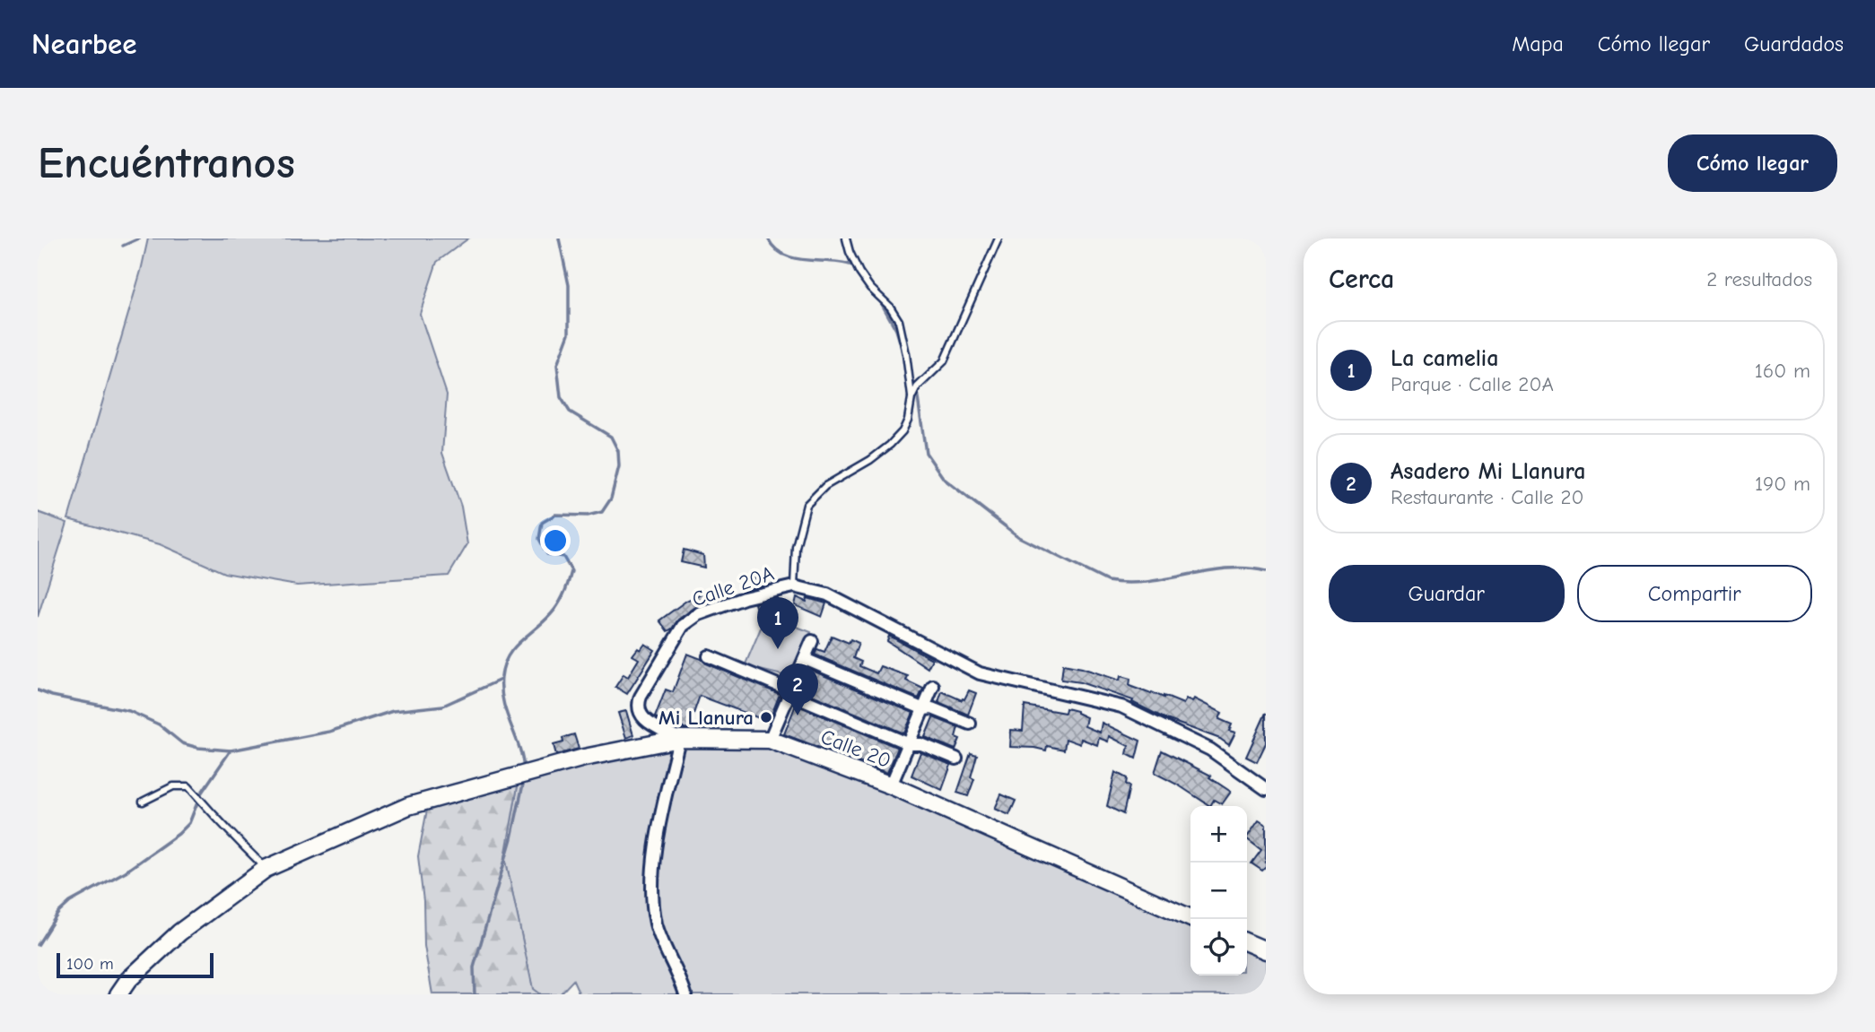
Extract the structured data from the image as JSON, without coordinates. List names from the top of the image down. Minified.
{"streets":{"main road":["Calle 20"],"street":["Calle 20A"]},"crossings":[["Calle 20A","Calle 20"]],"places":["Mi Llanura"],"scale_bar":"100 m","page":{"header":"Nearbee","nav":["Mapa","Cómo llegar","Guardados"],"buttons":["Cómo llegar",["Guardar","Compartir"]],"title":"Encuéntranos","heading":["Cerca","2 resultados"],"list":[{"mark":"1","name":"La camelia","note":"Parque · Calle 20A","value":"160 m"},{"mark":"2","name":"Asadero Mi Llanura","note":"Restaurante · Calle 20","value":"190 m"}],"pins":["1","2"],"map_buttons":["+","−"],"scale":"100 m"}}
